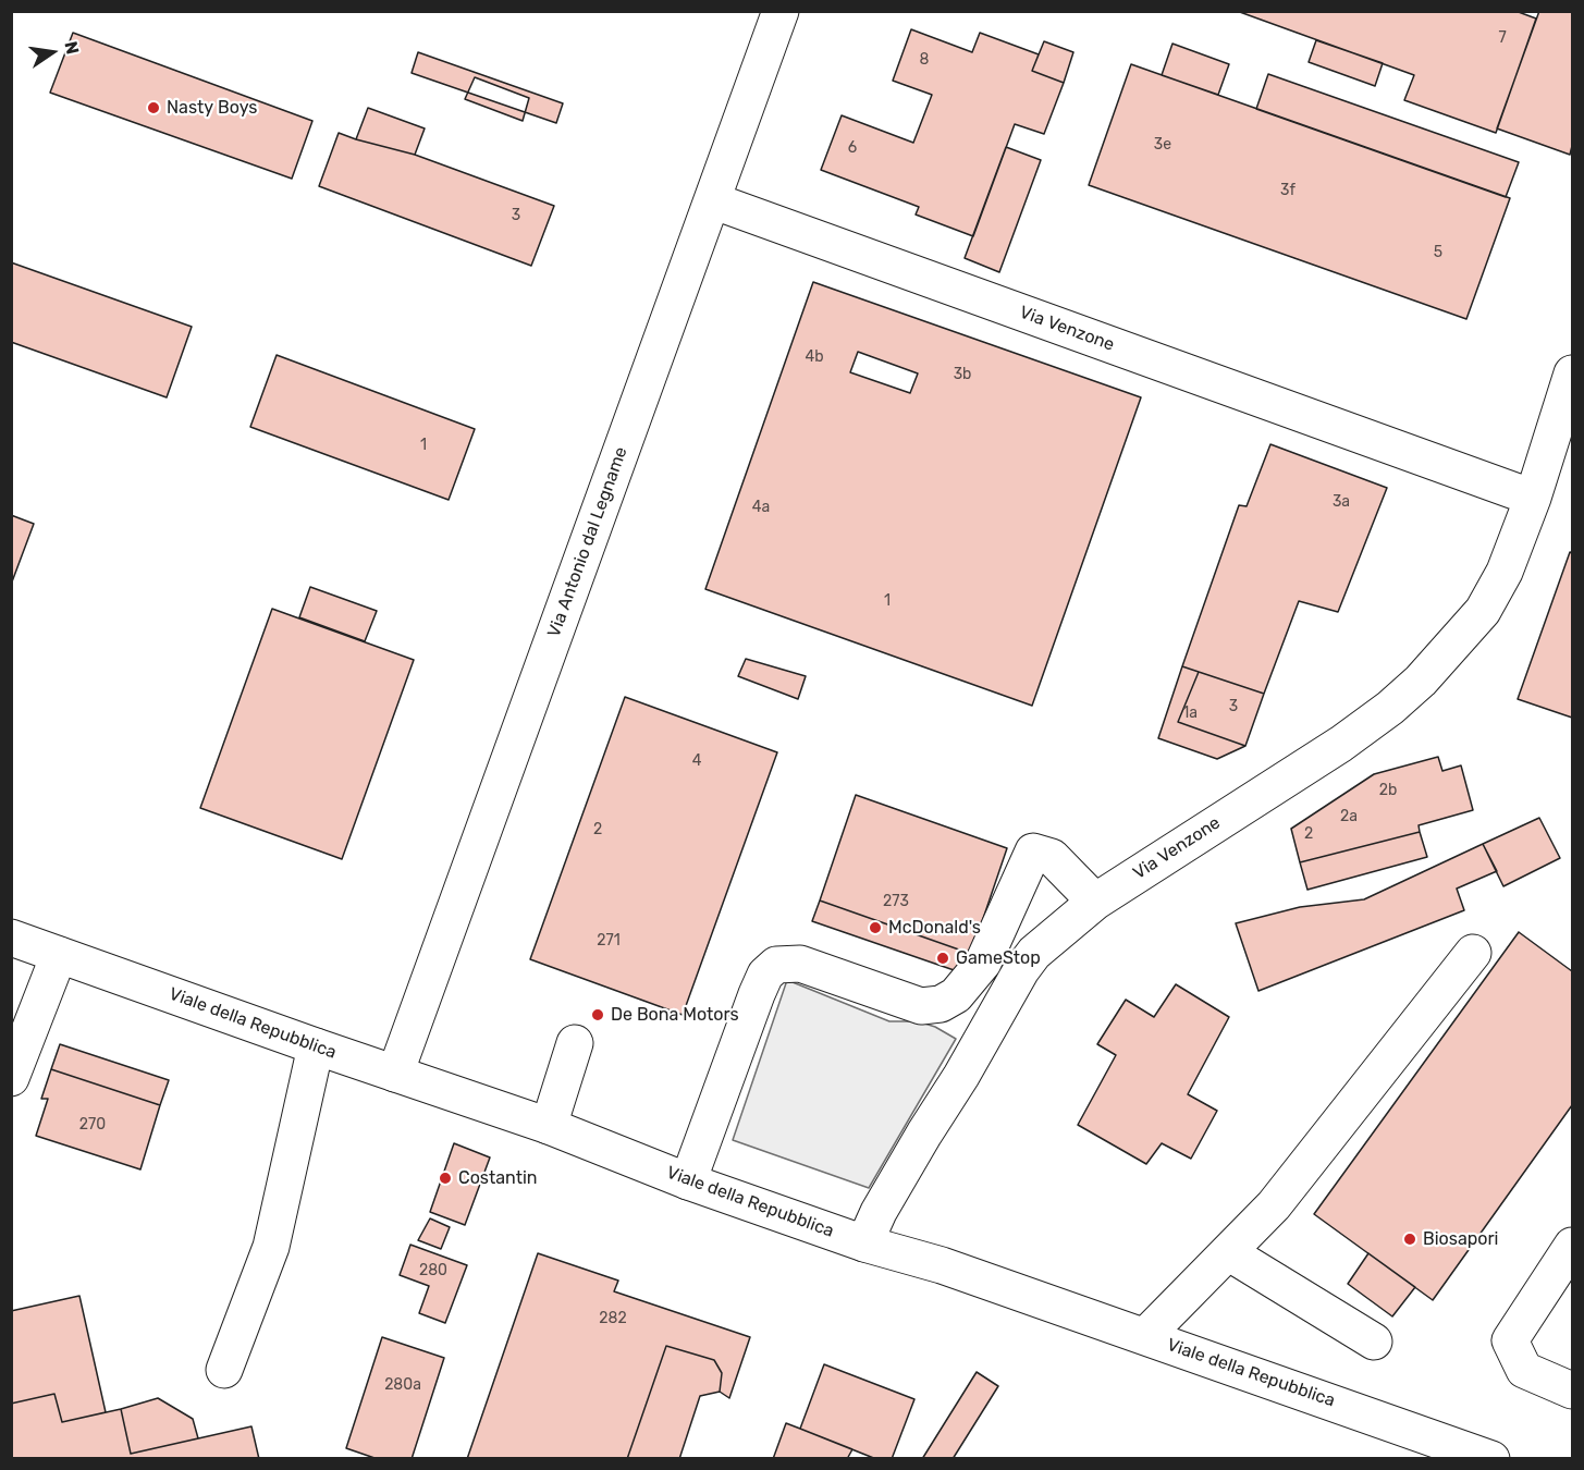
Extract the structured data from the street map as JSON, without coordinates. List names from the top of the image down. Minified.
{"streets":{"street":["Via Venzone","Via Antonio dal Legname","Viale della Repubblica"]},"crossings":[["Via Venzone","Via Antonio dal Legname"],["Via Venzone","Viale della Repubblica"],["Via Antonio dal Legname","Viale della Repubblica"]],"places":["Nasty Boys","McDonald's","GameStop","De Bona Motors","Costantin","Biosapori"],"house_numbers":["7","8","3e","6","3f","3","5","4b","3b","1","3a","4a","1","3","1a","4","2b","2a","2","2","273","271","270","280","282","280a"],"north":"right"}
